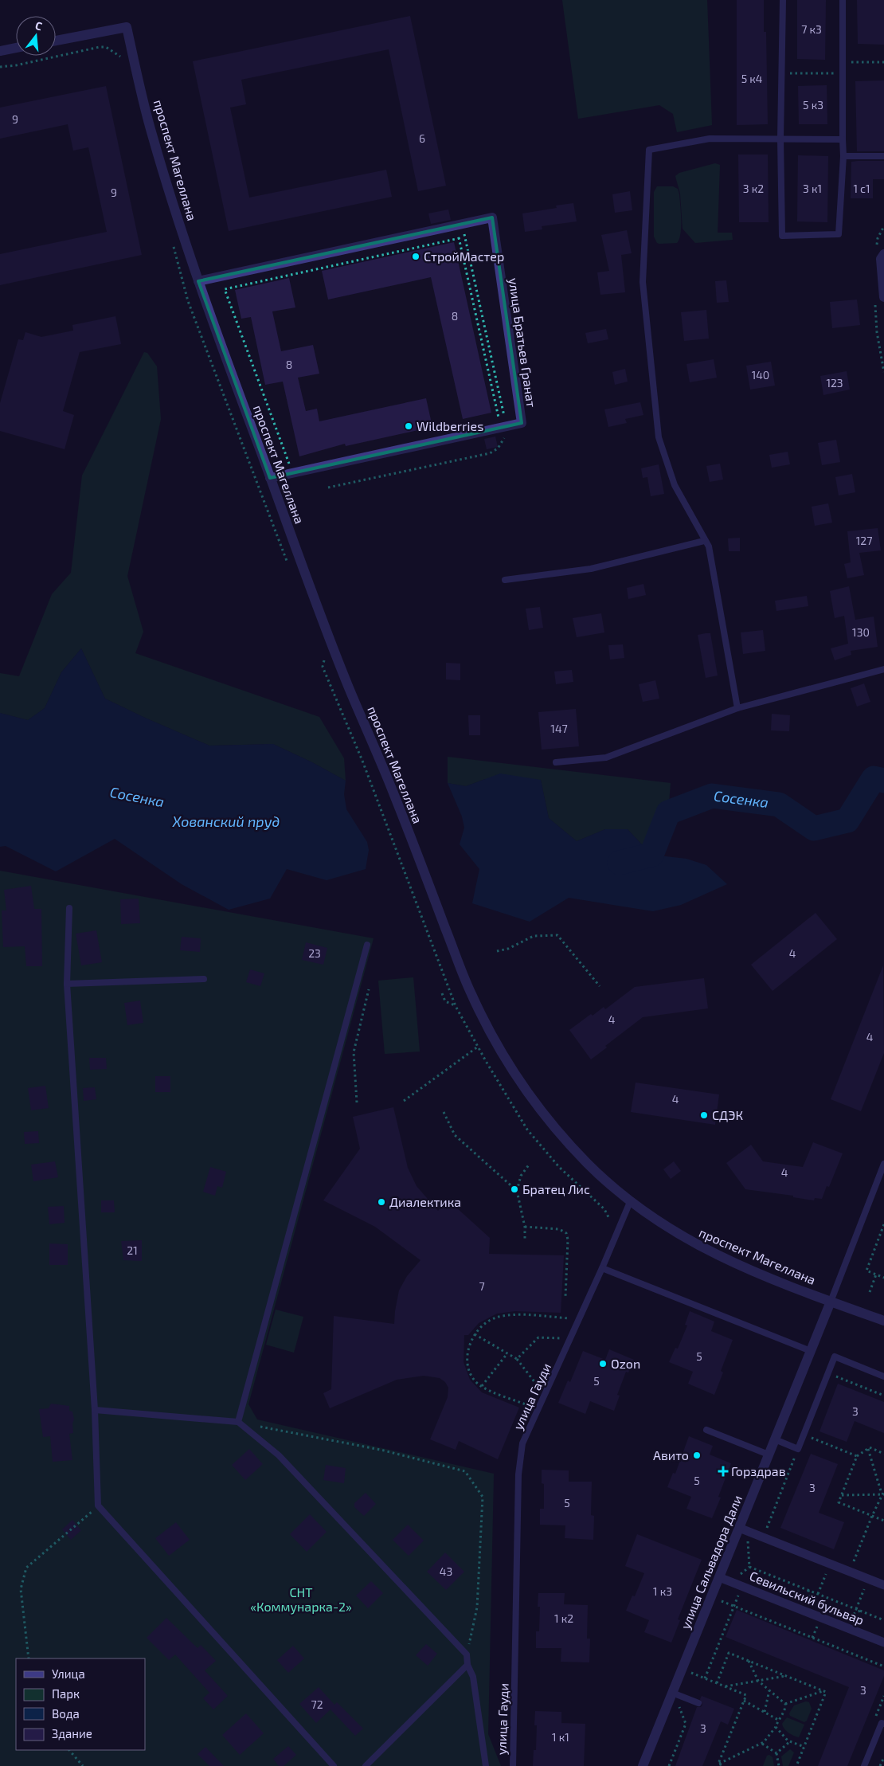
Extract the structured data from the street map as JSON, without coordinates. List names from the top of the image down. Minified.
{"streets":{"street":["проспект Магеллана","улица Братьев Гранат","улица Сальвадора Дали","Севильский бульвар"],"lane":["улица Гауди"]},"crossings":[["проспект Магеллана","улица Гауди"],["проспект Магеллана","улица Сальвадора Дали"],["улица Сальвадора Дали","Севильский бульвар"]],"water":["Сосенка","Хованский пруд"],"parks":["СНТ «Коммунарка-2»"],"places":{"other":["СтройМастер","Wildberries","СДЭК","Братец Лис","Диалектика","Ozon","Авито"],"health":["Горздрав"]},"house_numbers":["7 к3","5 к4","5 к3","9","6","3 к2","3 к1","1 с1","9","8","8","140","123","127","130","147","23","4","4","4","4","4","21","7","5","5","3","5","3","5","43","1 к3","1 к2","3","72","3","1 к1"],"legend":["Улица","Парк","Вода","Здание"],"north":"top"}
